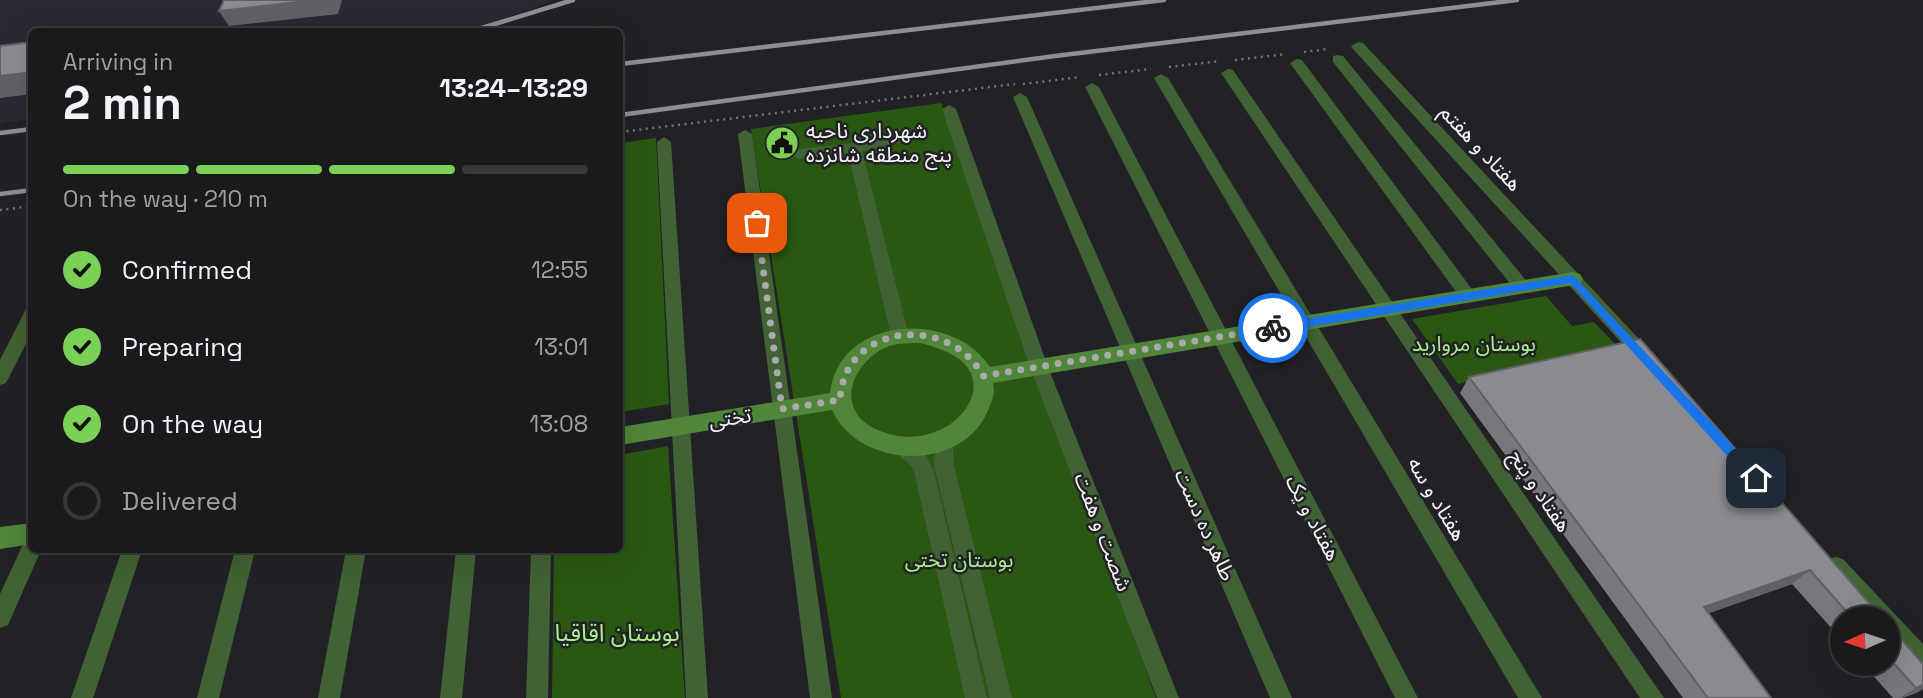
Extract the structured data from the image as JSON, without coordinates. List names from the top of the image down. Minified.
{"streets":{"main road":["تختی"],"street":["هفتاد و هفتم","هفتاد و پنج","هفتاد و سه","هفتاد و یک","طاهر ده دست","شصت و هفت"]},"parks":["بوستان مروارید","بوستان تختی","بوستان اقاقیا"],"places":{"public building":["شهرداری ناحیه پنج منطقه شانزده"]},"north":"left","page":{"heading":["2 min","Arriving in","13:24–13:29"],"bar":"On the way · 210 m","list":[["Confirmed","12:55"],["Preparing","13:01"],["On the way","13:08"],"Delivered"]}}
